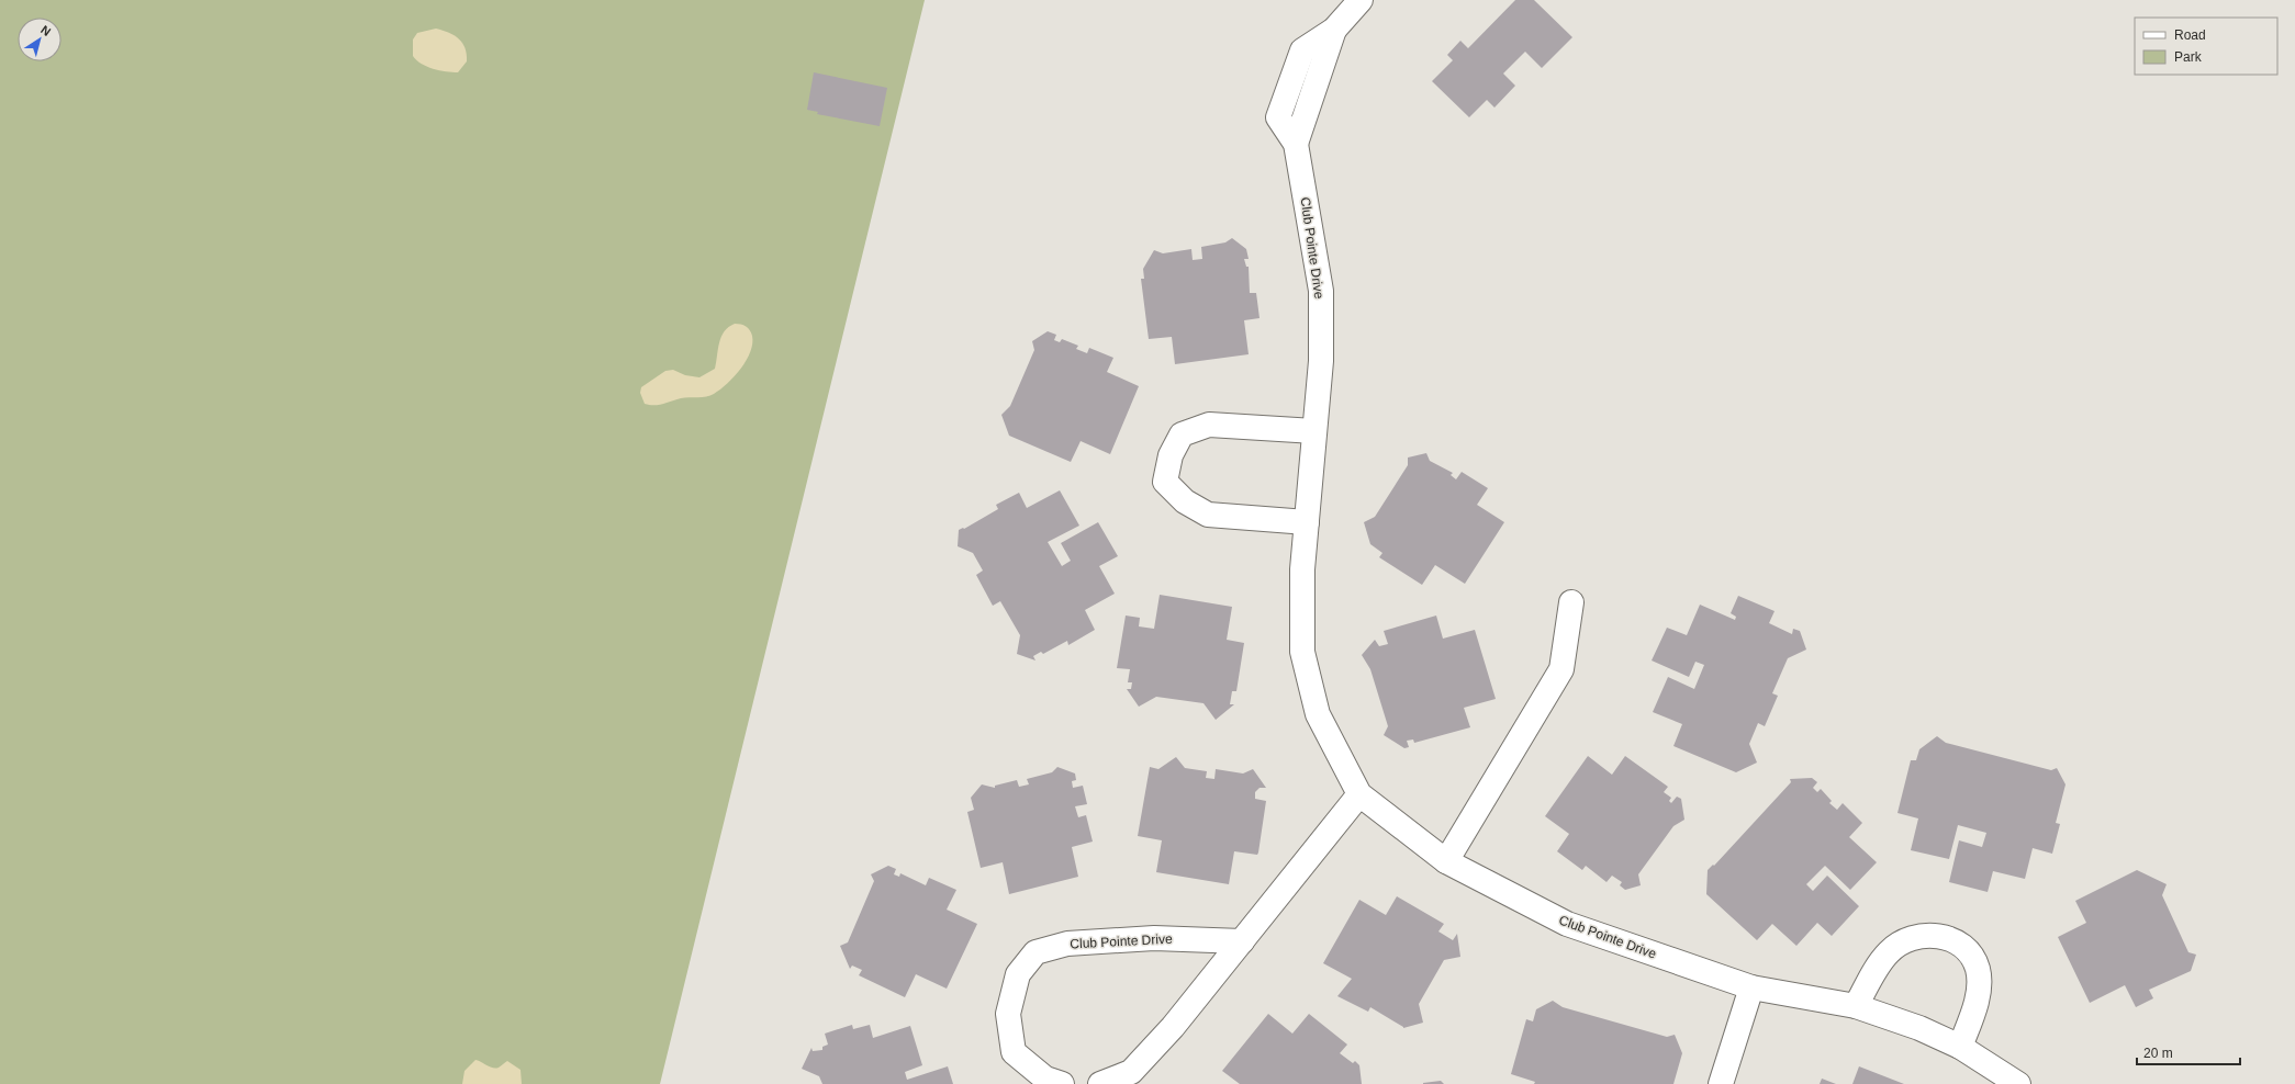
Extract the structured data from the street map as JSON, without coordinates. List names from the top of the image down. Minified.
{"streets":{"street":["Club Pointe Drive"]},"legend":["Road","Park"],"scale_bar":"20 m","north":"top right"}
